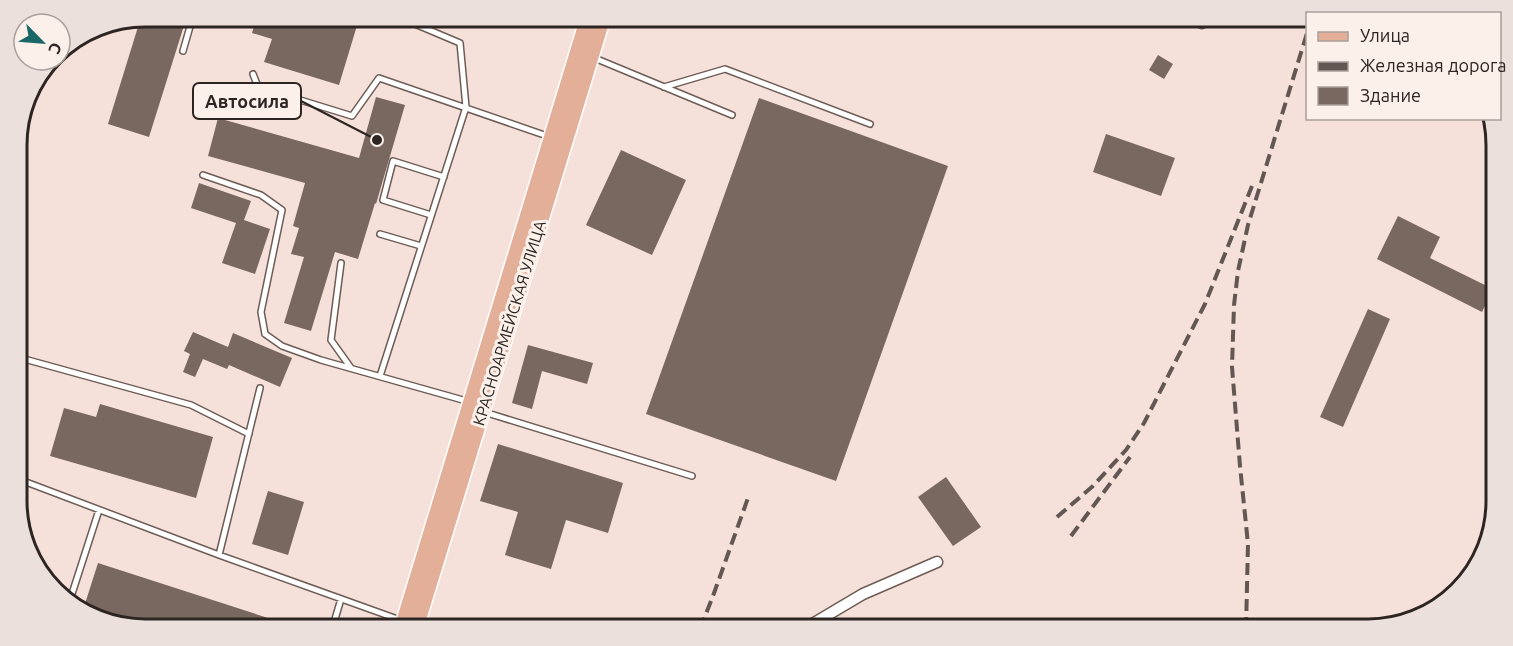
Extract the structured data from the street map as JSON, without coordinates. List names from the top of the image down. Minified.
{"streets":{"main road":["КРАСНОАРМЕЙСКАЯ УЛИЦА"]},"places":["Автосила"],"legend":["Улица","Железная дорога","Здание"],"north":"bottom right"}
